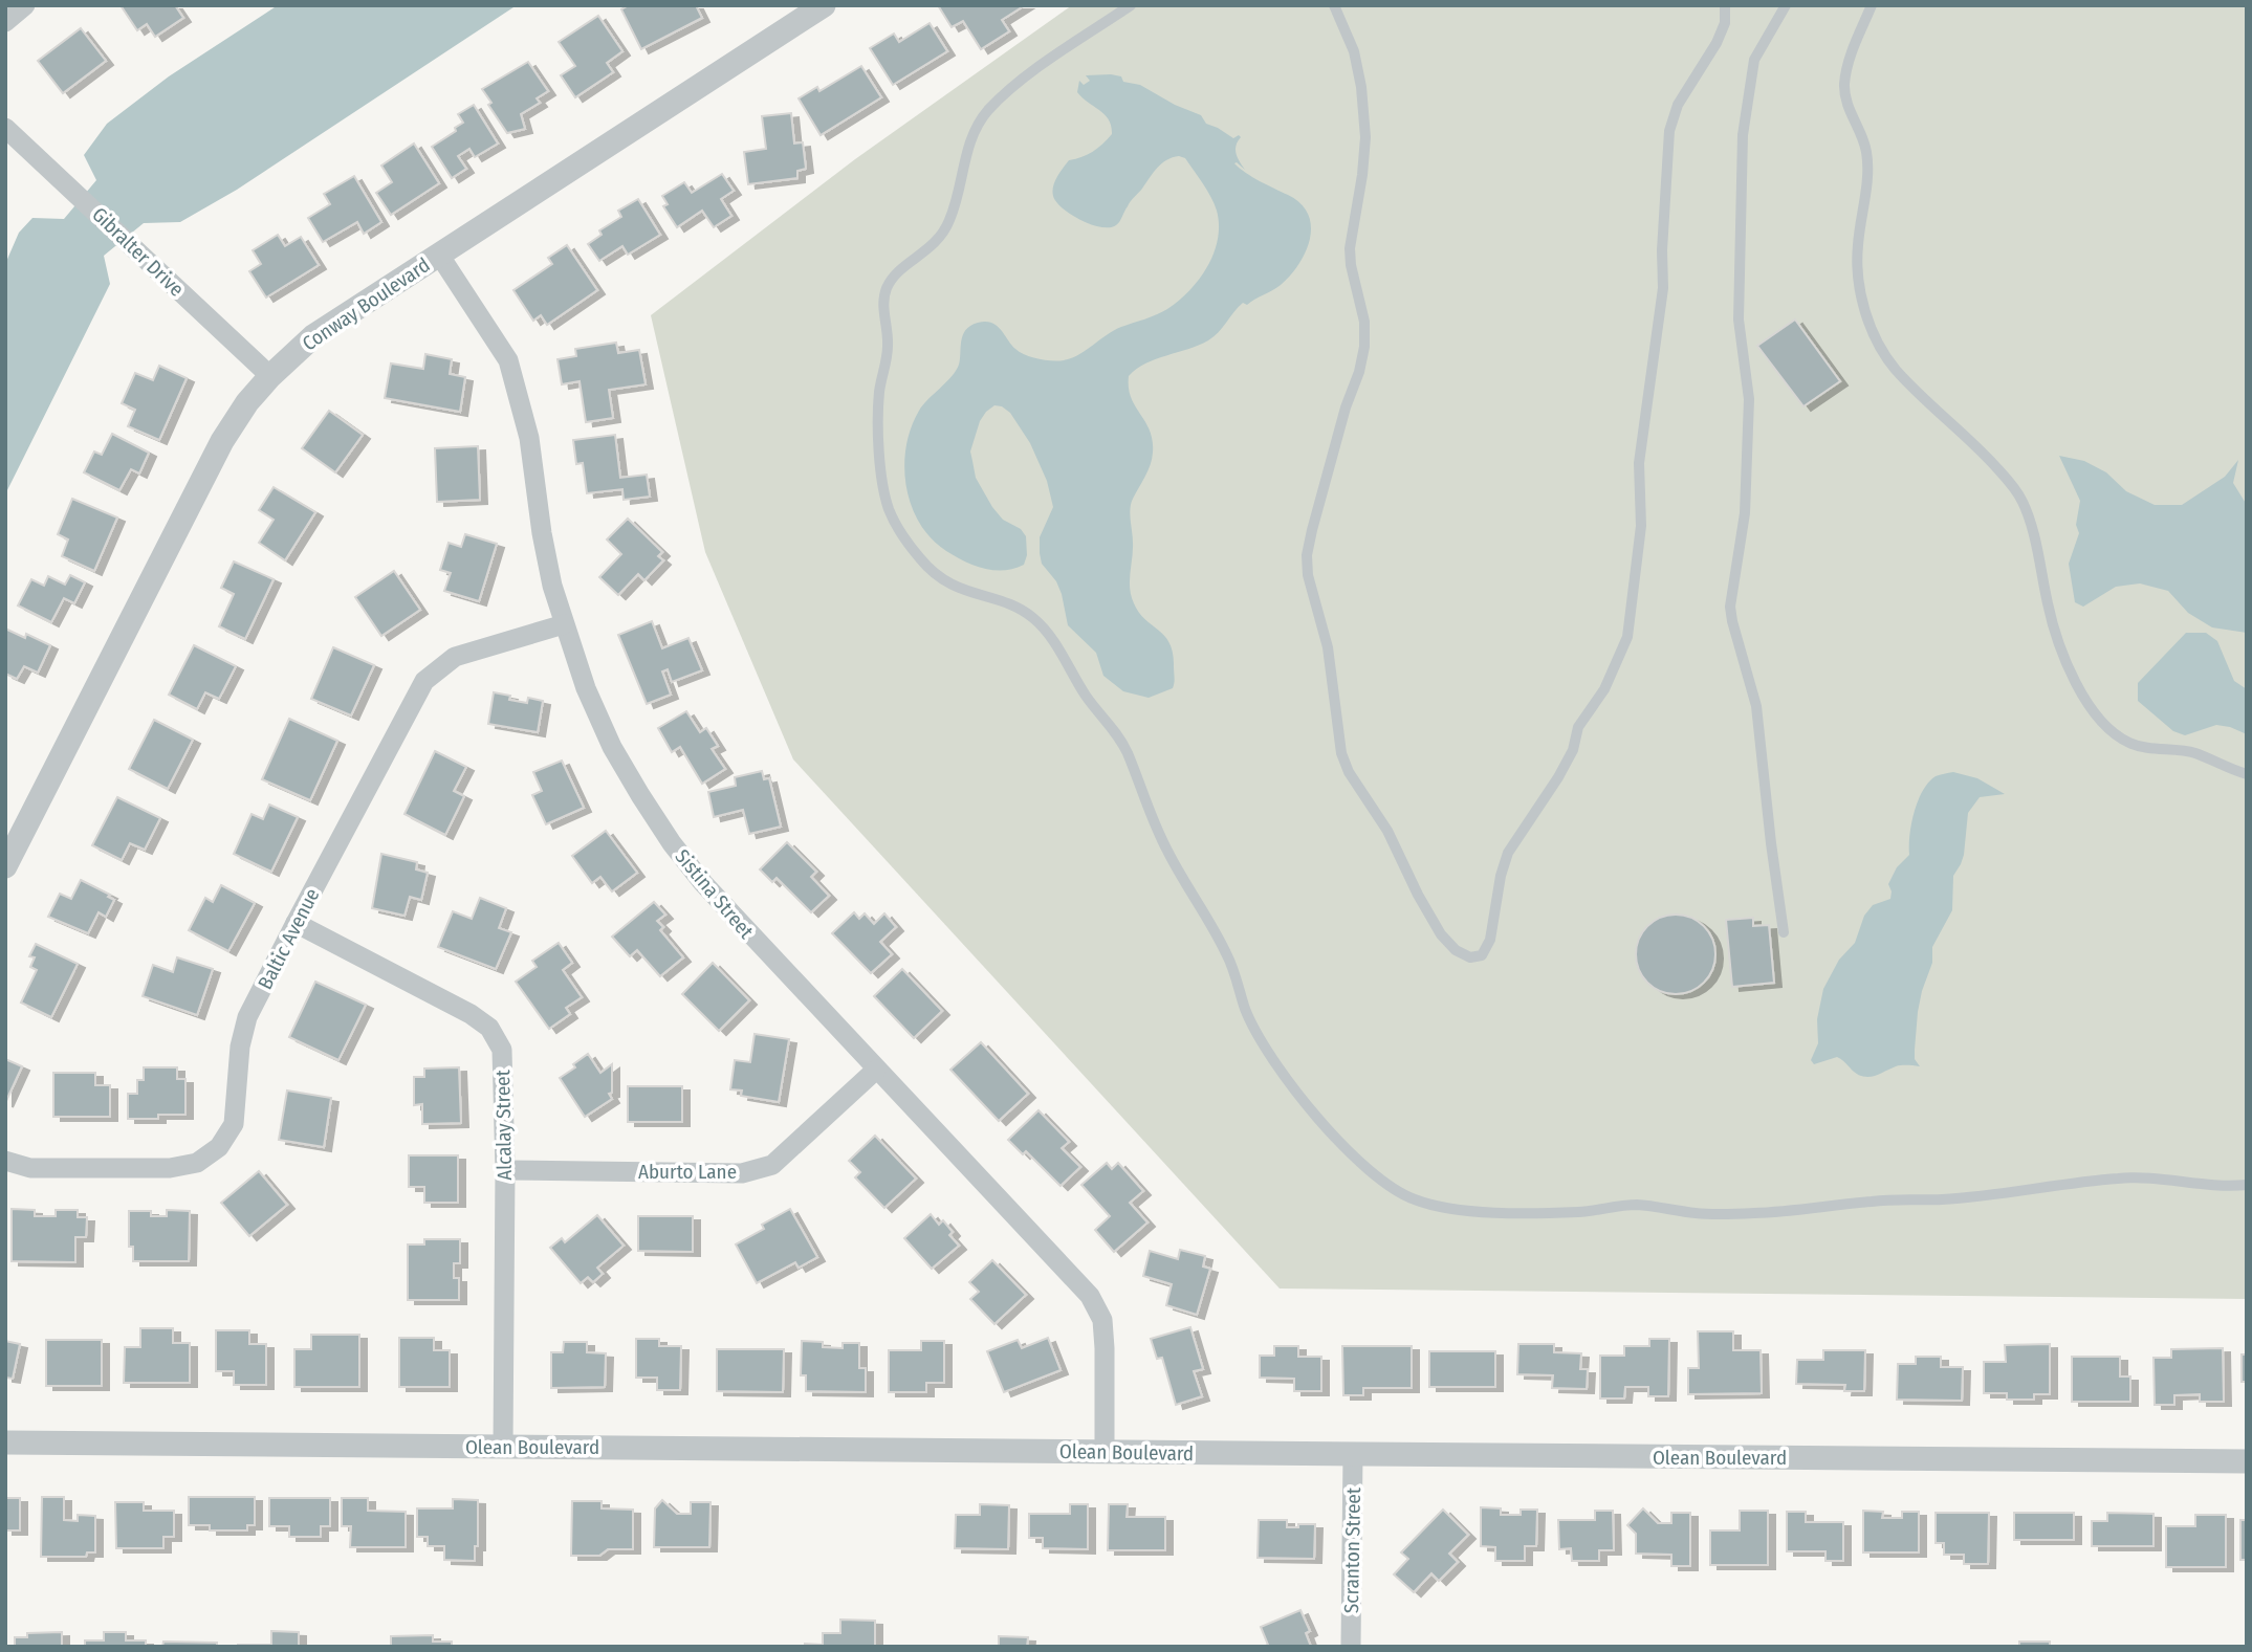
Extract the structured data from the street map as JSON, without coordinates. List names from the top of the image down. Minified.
{"streets":{"street":["Gibralter Drive","Conway Boulevard","Sistina Street","Baltic Avenue","Alcalay Street","Aburto Lane","Olean Boulevard","Scranton Street"]},"crossings":[["Gibralter Drive","Conway Boulevard"],["Conway Boulevard","Sistina Street"],["Sistina Street","Baltic Avenue"],["Sistina Street","Aburto Lane"],["Sistina Street","Olean Boulevard"],["Baltic Avenue","Alcalay Street"],["Alcalay Street","Aburto Lane"],["Alcalay Street","Olean Boulevard"],["Olean Boulevard","Scranton Street"]]}
